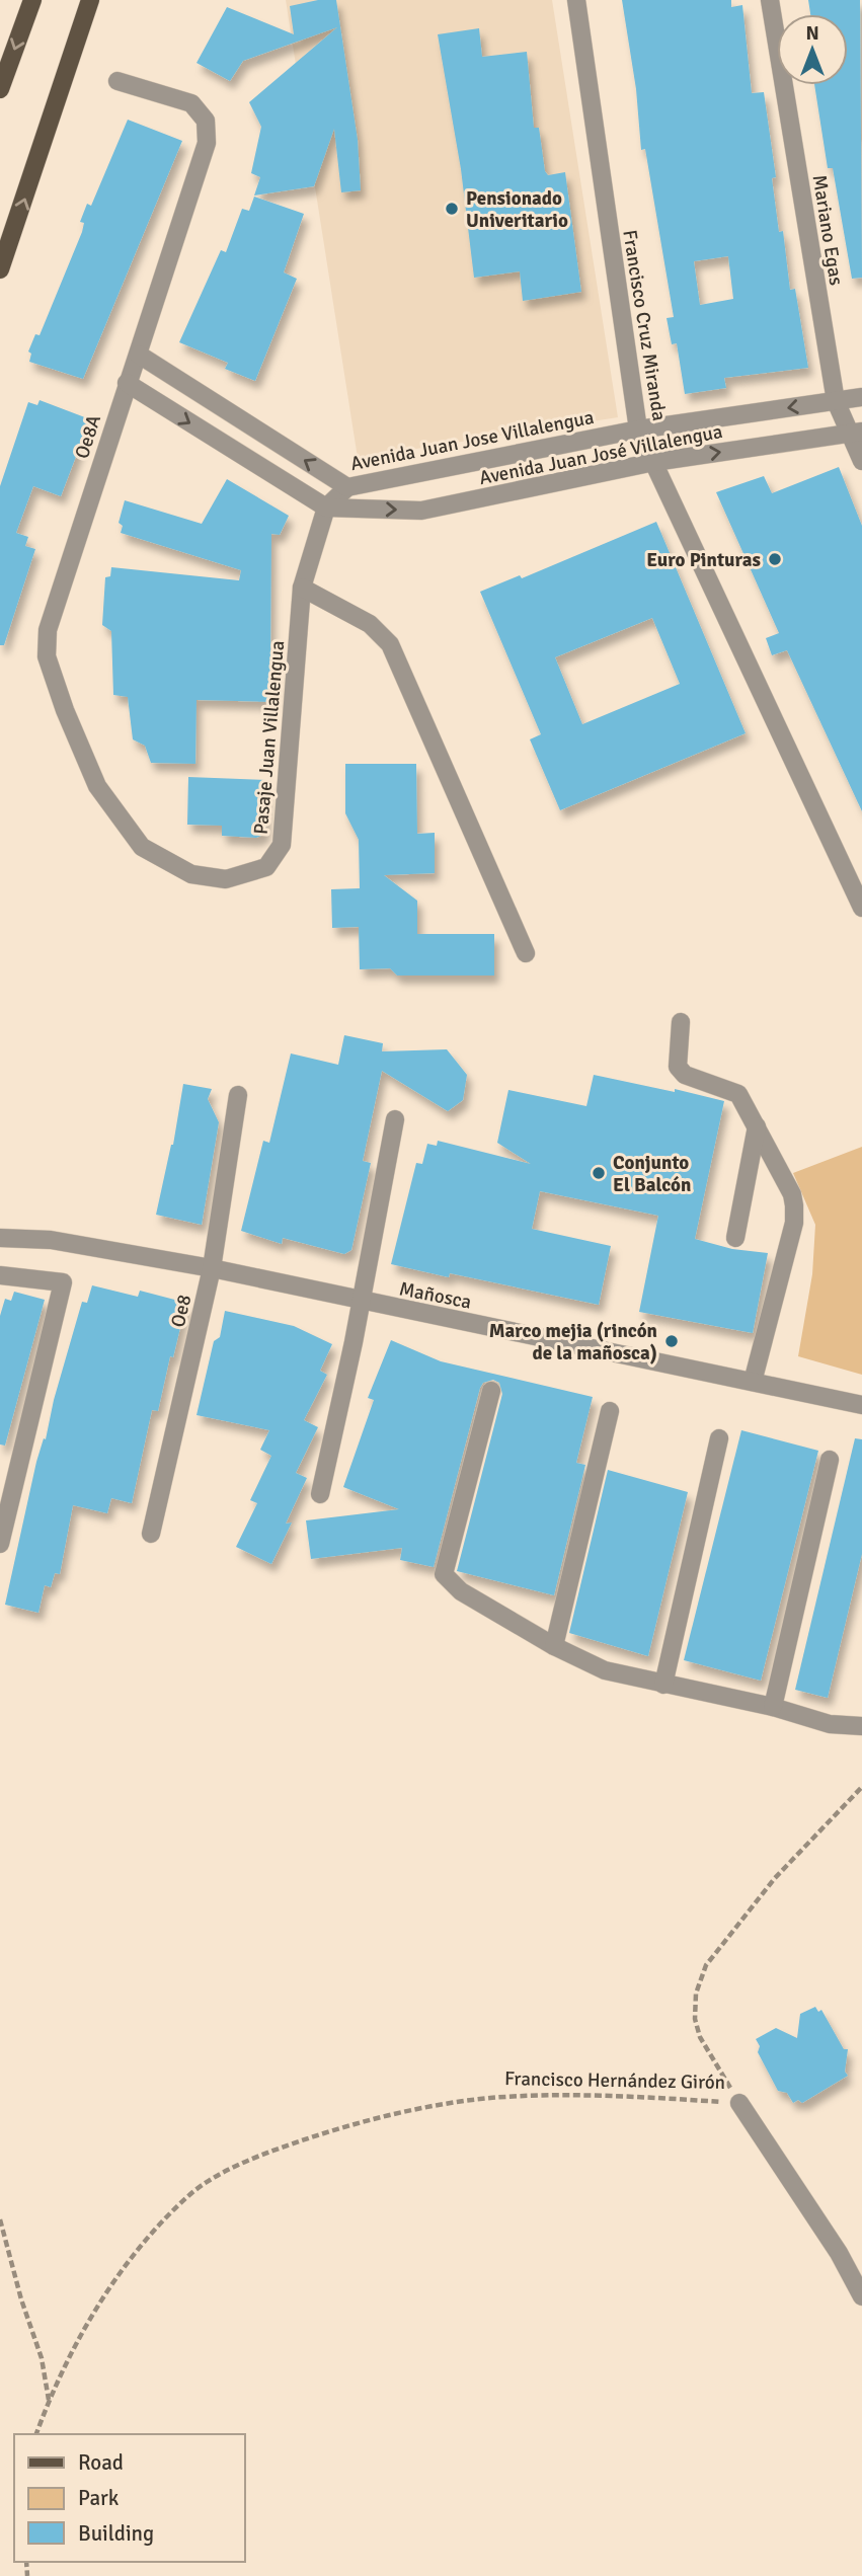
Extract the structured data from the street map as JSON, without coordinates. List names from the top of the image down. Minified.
{"streets":{"street":["Mariano Egas","Francisco Cruz Miranda","Oe8A","Avenida Juan Jose Villalengua","Avenida Juan José Villalengua","Pasaje Juan Villalengua","Mañosca","Oe8","Francisco Hernández Girón"]},"crossings":[["Mariano Egas","Avenida Juan José Villalengua"],["Francisco Cruz Miranda","Avenida Juan Jose Villalengua"],["Francisco Cruz Miranda","Avenida Juan José Villalengua"],["Oe8A","Avenida Juan Jose Villalengua"],["Oe8A","Pasaje Juan Villalengua"],["Avenida Juan Jose Villalengua","Avenida Juan José Villalengua"],["Avenida Juan Jose Villalengua","Pasaje Juan Villalengua"],["Avenida Juan José Villalengua","Pasaje Juan Villalengua"],["Mañosca","Oe8"]],"places":["Pensionado Univeritario","Euro Pinturas","Conjunto El Balcón","Marco mejia (rincón de la mañosca)"],"legend":["Road","Park","Building"],"north":"top"}
